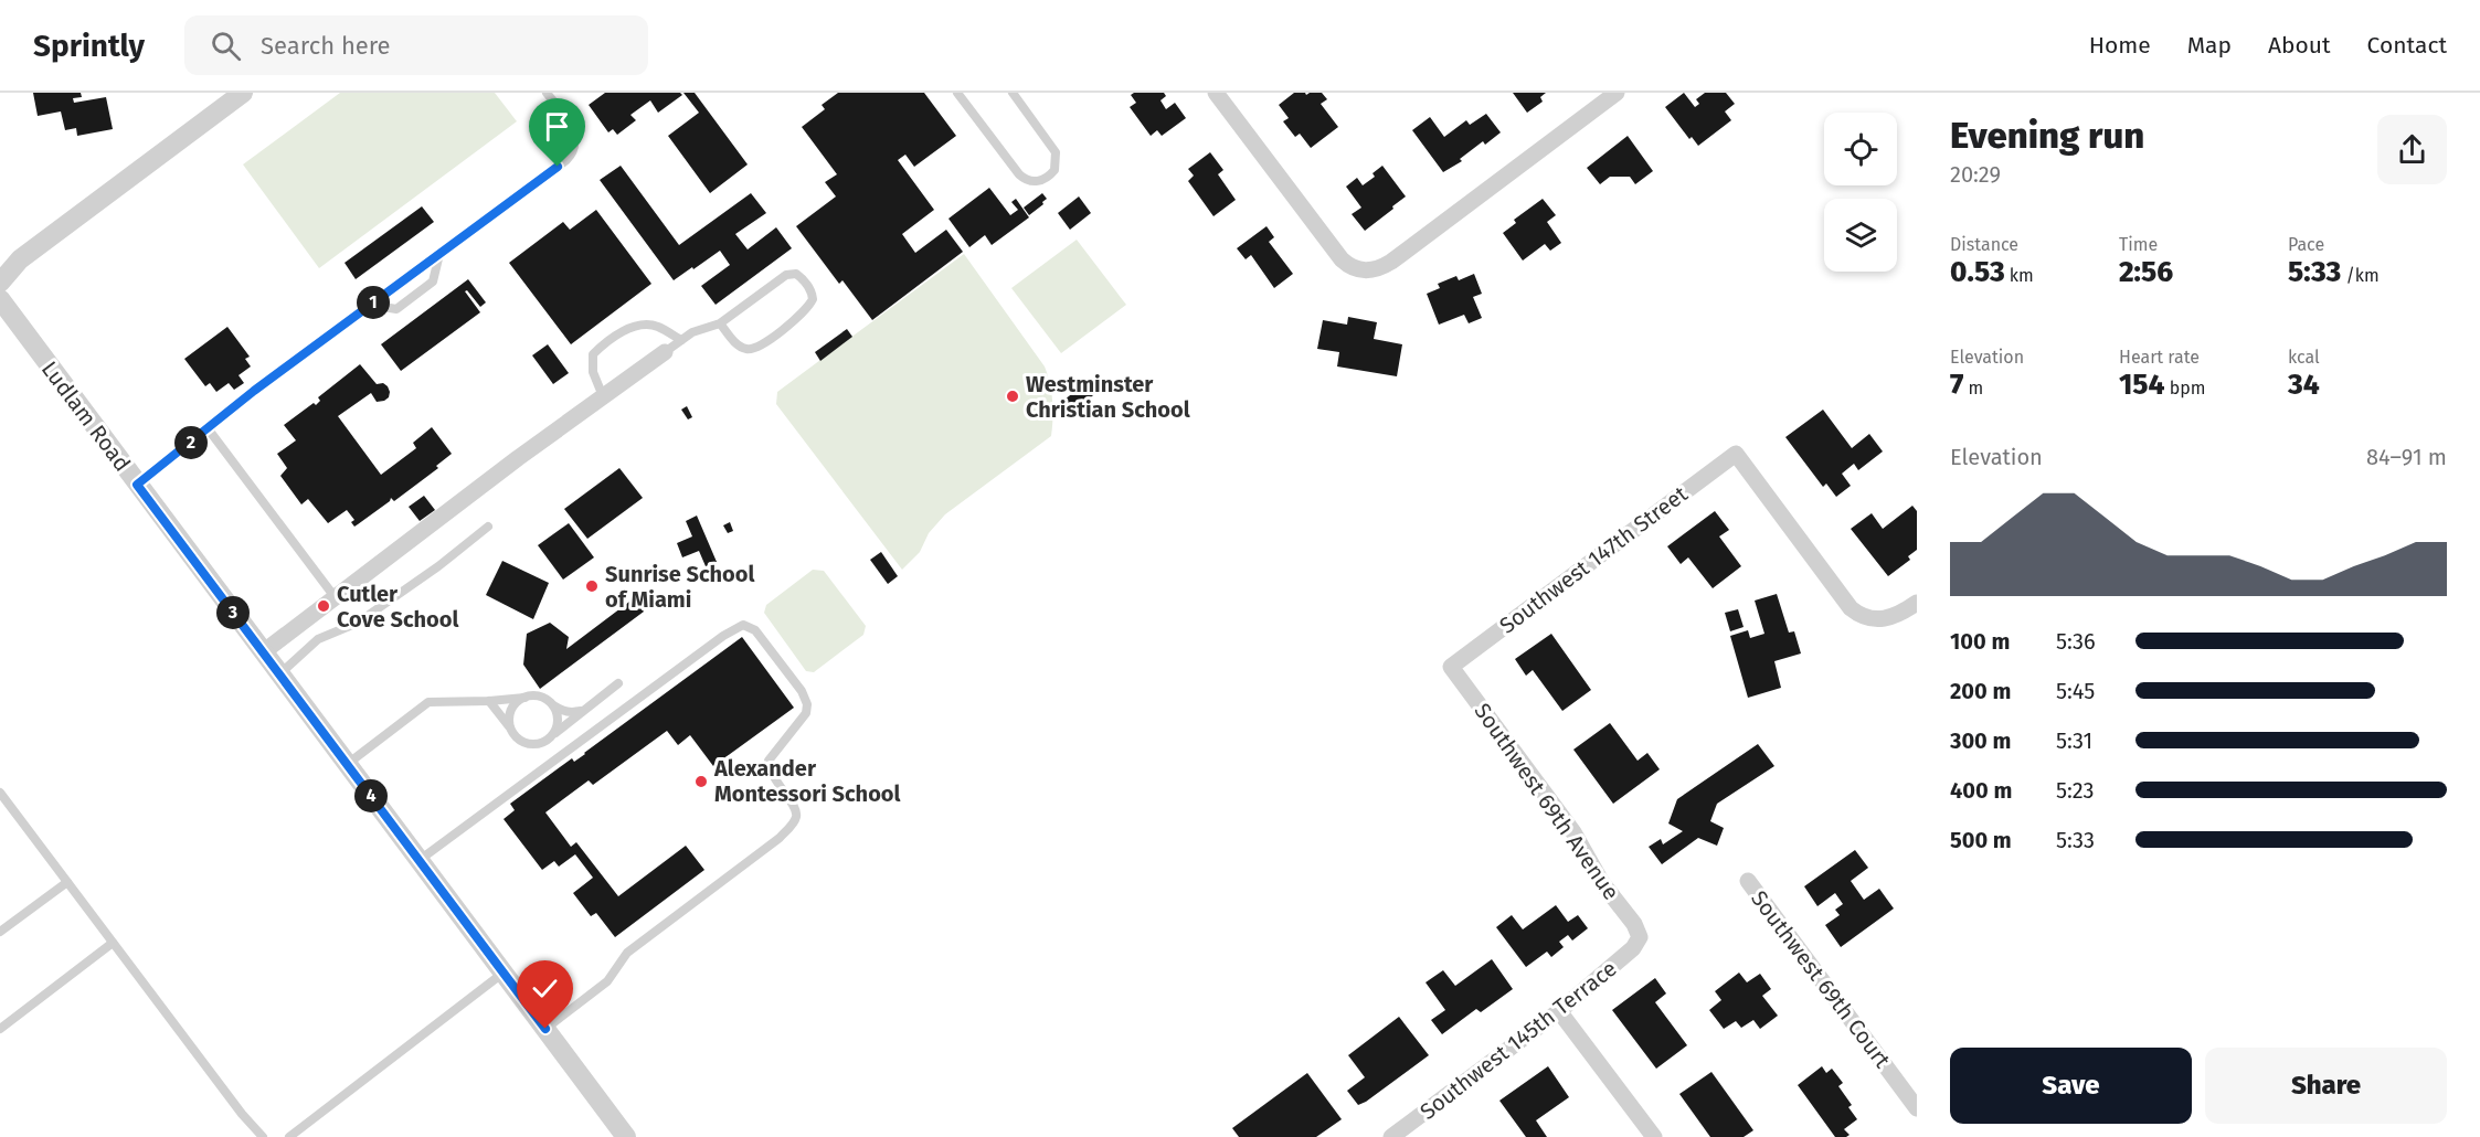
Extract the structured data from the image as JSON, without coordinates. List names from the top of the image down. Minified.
{"streets":{"street":["Ludlam Road","Southwest 147th Street","Southwest 69th Avenue","Southwest 69th Court","Southwest 145th Terrace"]},"crossings":[["Southwest 147th Street","Southwest 69th Avenue"],["Southwest 69th Avenue","Southwest 145th Terrace"]],"places":["Westminster Christian School","Sunrise School of Miami","Cutler Cove School","Alexander Montessori School"],"page":{"header":"Sprintly","search":"Search here","nav":["Home","Map","About","Contact"],"heading":["Evening run","20:29"],"stats":[["Distance","0.53 km"],["Time","2:56"],["Pace","5:33 /km"],["Elevation","7 m"],["Heart rate","154 bpm"],["kcal","34"]],"pins":["1","2","3","4"],"chart":["Elevation","84–91 m"],"list":[{"name":"100 m","note":"5:36"},{"name":"200 m","note":"5:45"},{"name":"300 m","note":"5:31"},{"name":"400 m","note":"5:23"},{"name":"500 m","note":"5:33"}],"buttons":["Save","Share"]}}
